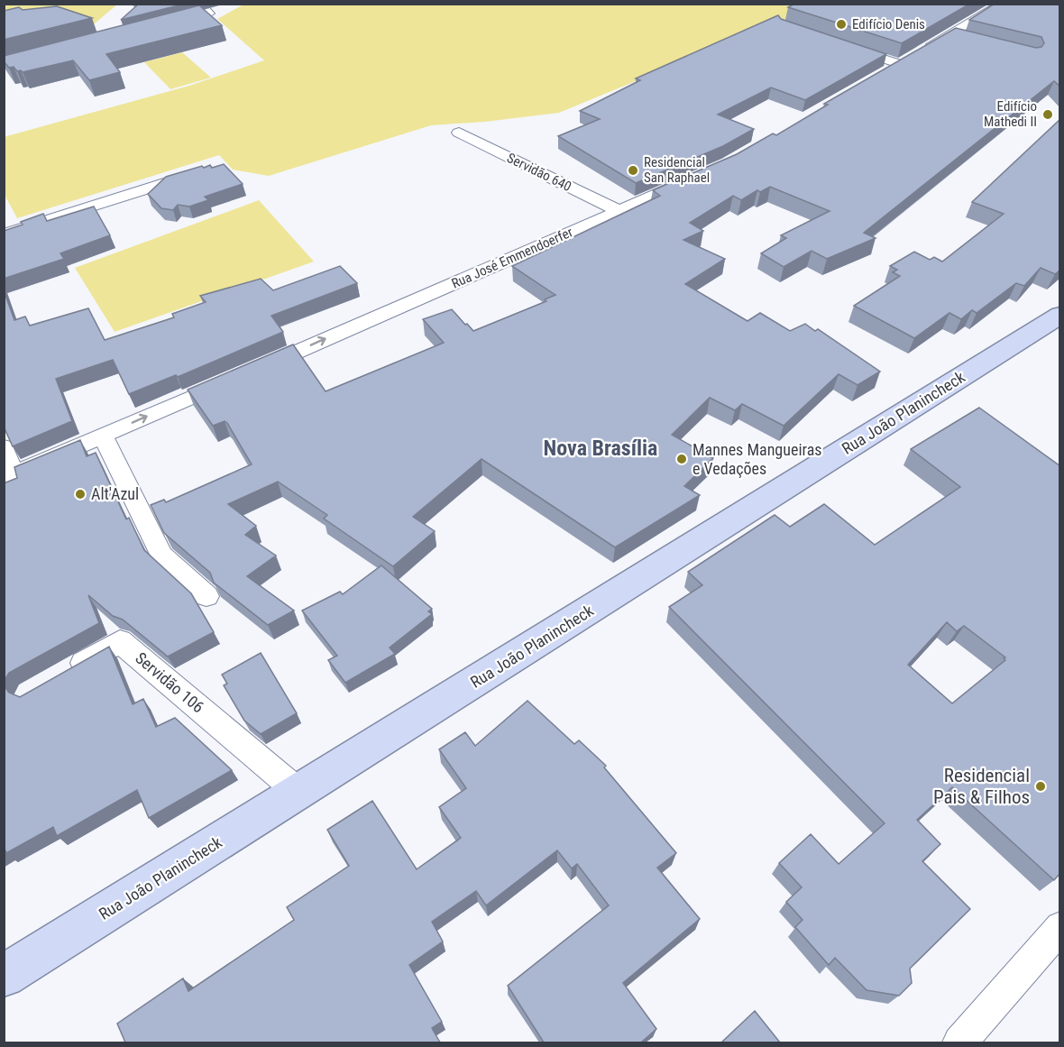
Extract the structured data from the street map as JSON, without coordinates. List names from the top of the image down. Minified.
{"streets":{"main road":["Rua João Planincheck"],"street":["Servidão 640","Rua José Emmendoerfer","Servidão 106"]},"crossings":[["Servidão 640","Rua José Emmendoerfer"],["Rua João Planincheck","Servidão 106"]],"one_way":["Rua José Emmendoerfer"],"districts":["Nova Brasília"],"places":["Edifício Denis","Edifício Mathedi II","Residencial San Raphael","Mannes Mangueiras e Vedações","Alt'Azul","Residencial Pais & Filhos"]}
